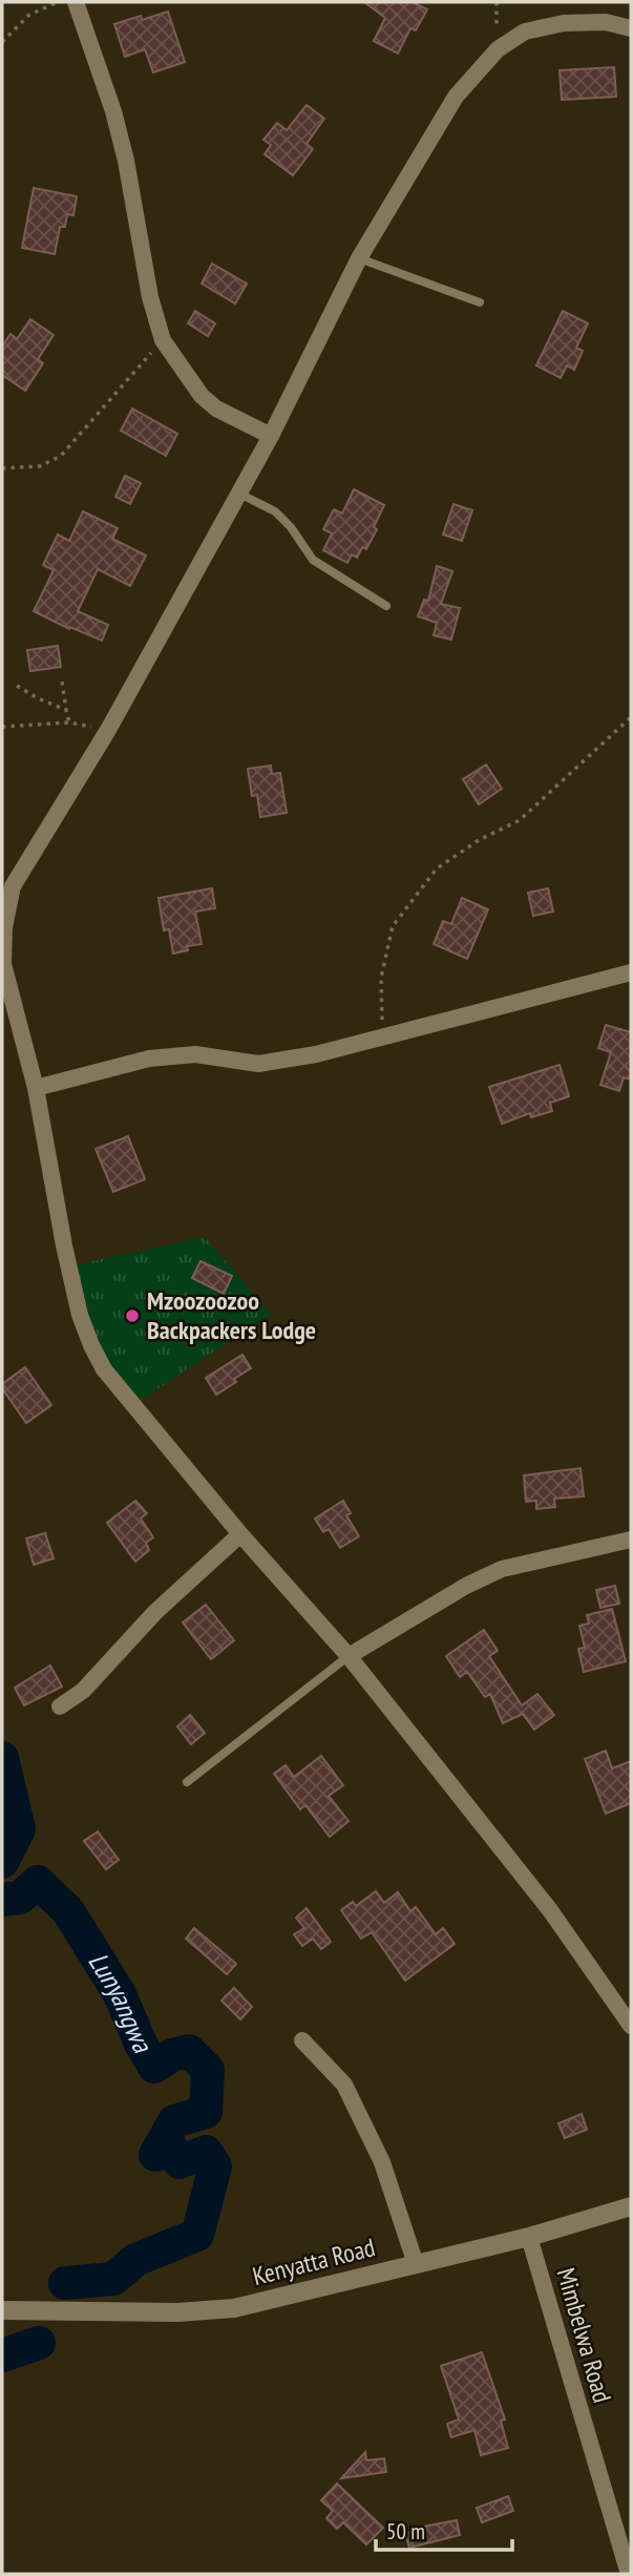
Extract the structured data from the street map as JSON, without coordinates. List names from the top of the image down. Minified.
{"streets":{"street":["Kenyatta Road","Mimbelwa Road"]},"crossings":[["Kenyatta Road","Mimbelwa Road"]],"water":["Lunyangwa"],"places":["Mzoozoozoo Backpackers Lodge"],"scale_bar":"50 m"}
